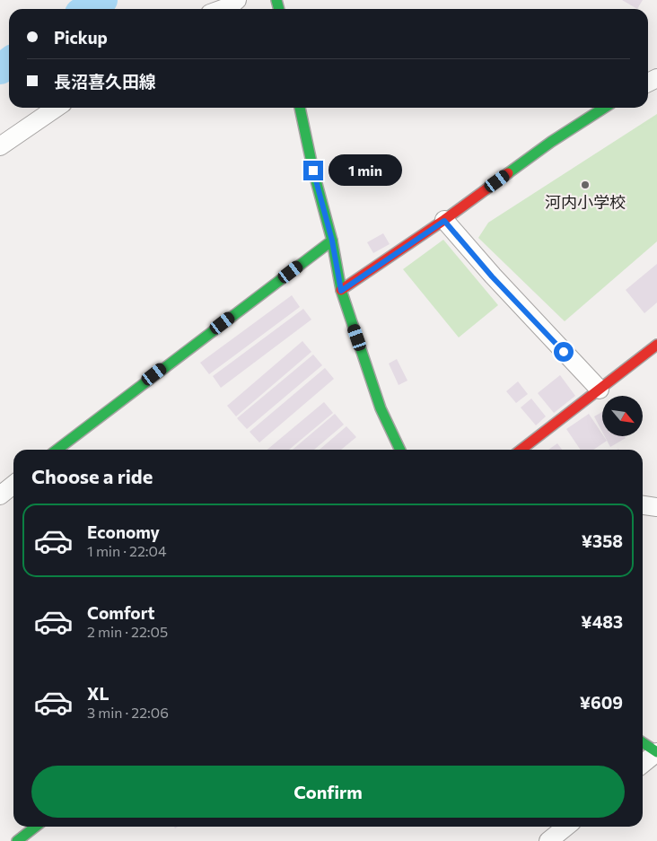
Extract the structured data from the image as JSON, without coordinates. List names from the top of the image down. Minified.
{"places":["河内小学校"],"north":"bottom right","page":{"banner":["Pickup","長沼喜久田線"],"bubble":"1 min","heading":"Choose a ride","list":[{"name":"Economy","note":"1 min · 22:04","value":"¥358"},{"name":"Comfort","note":"2 min · 22:05","value":"¥483"},{"name":"XL","note":"3 min · 22:06","value":"¥609"}],"buttons":"Confirm"}}
